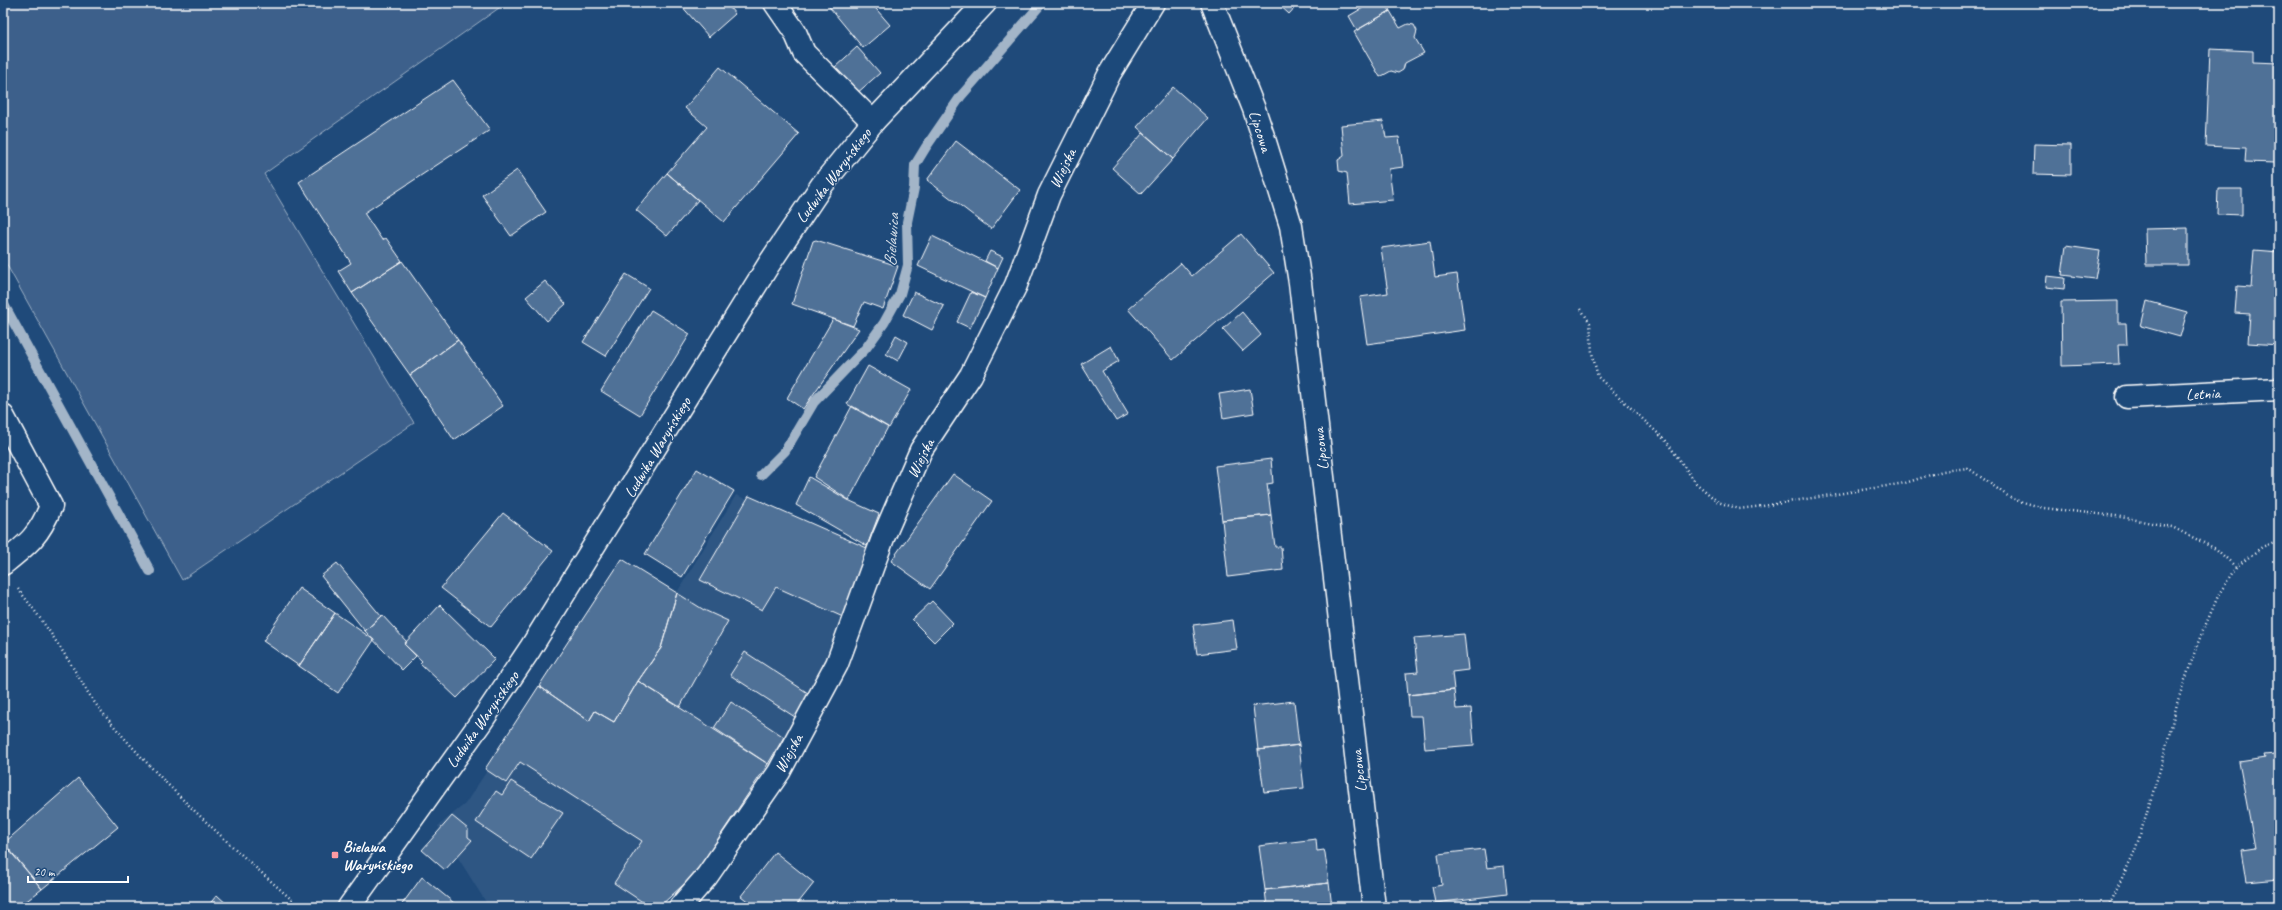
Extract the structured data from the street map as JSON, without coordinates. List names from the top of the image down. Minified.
{"streets":{"street":["Lipcowa","Wiejska","Ludwika Waryńskiego","Letnia"]},"water":["Bielawica"],"places":{"transit":["Bielawa Waryńskiego"]},"scale_bar":"20 m"}
